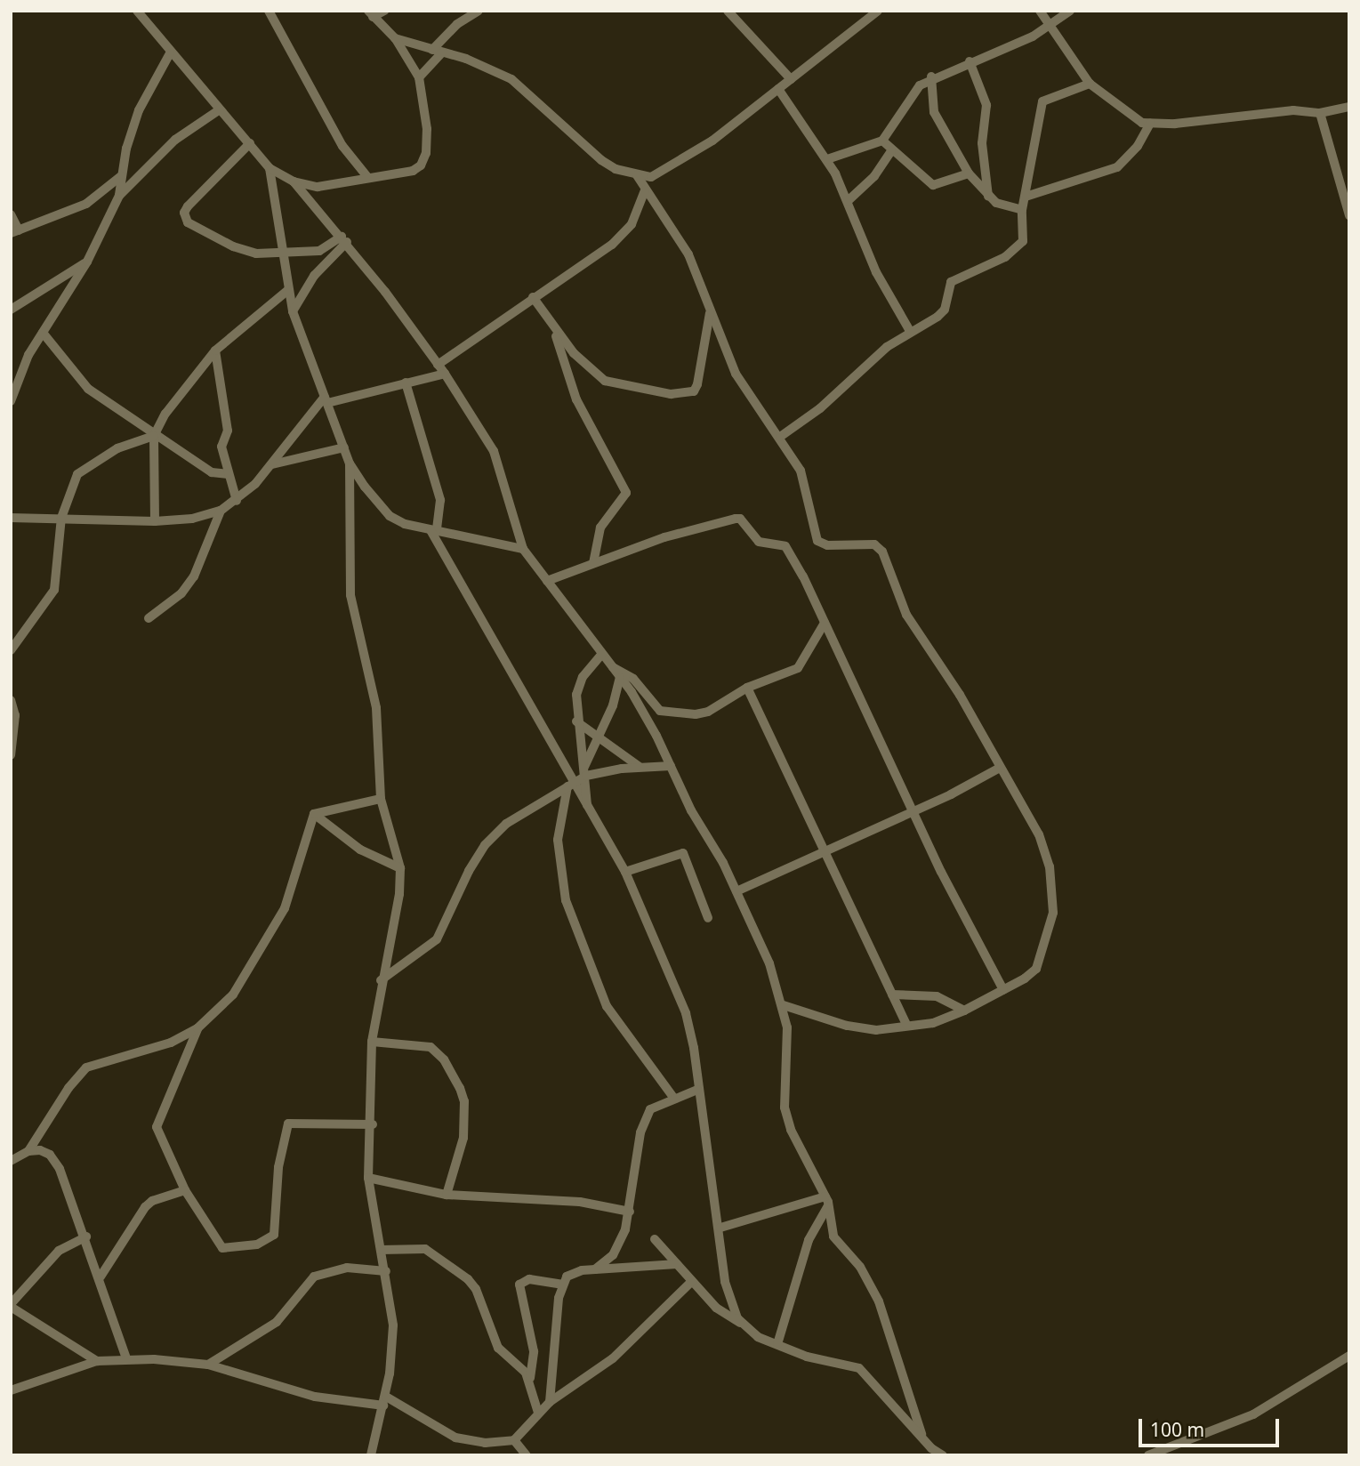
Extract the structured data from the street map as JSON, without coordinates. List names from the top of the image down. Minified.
{"scale_bar":"100 m"}
